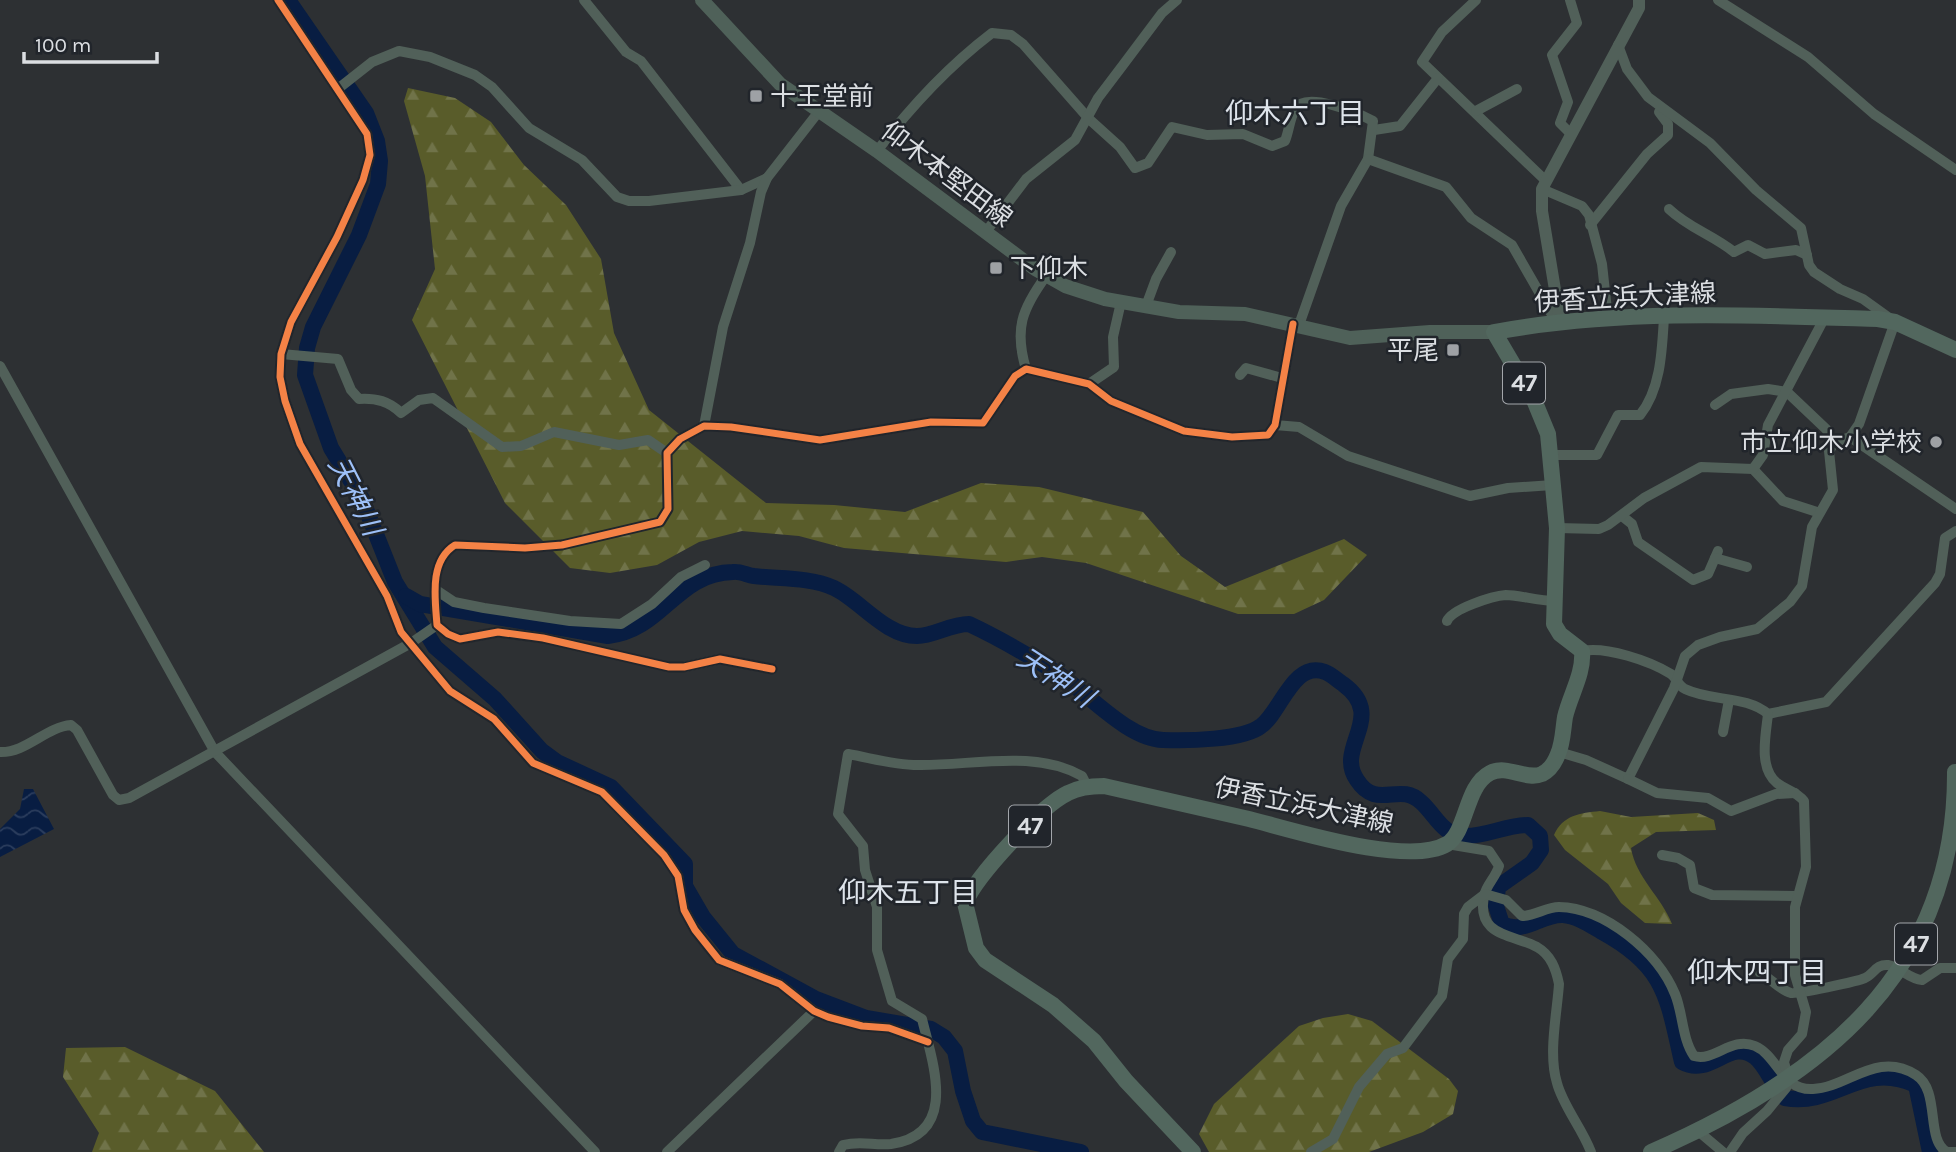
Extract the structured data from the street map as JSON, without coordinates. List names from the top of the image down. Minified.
{"streets":{"main road":["仰木本堅田線","伊香立浜大津線","47"]},"crossings":[["仰木本堅田線","伊香立浜大津線"],["仰木本堅田線","47"],["伊香立浜大津線","47"]],"districts":["仰木六丁目","仰木五丁目","仰木四丁目"],"water":["天神川"],"places":{"transit":["十王堂前","下仰木","平尾"],"other":["市立仰木小学校"]},"scale_bar":"100 m"}
